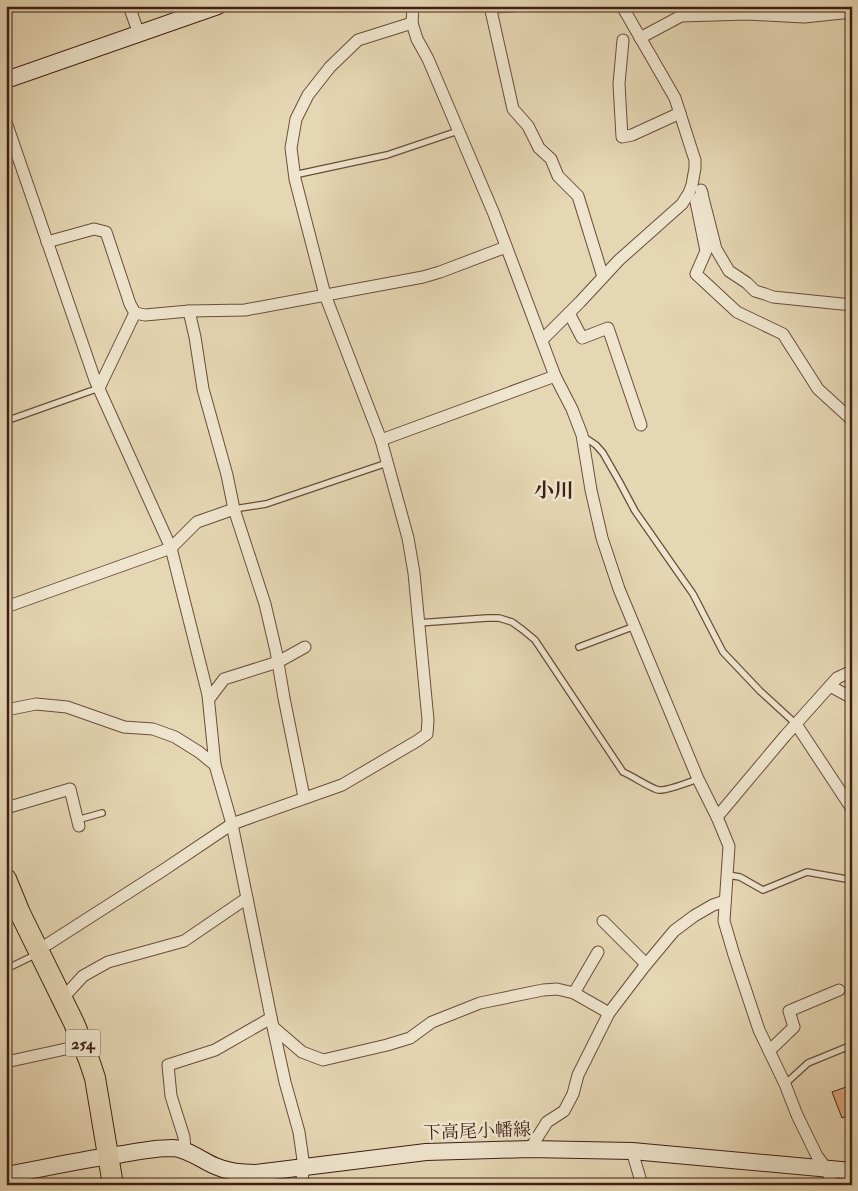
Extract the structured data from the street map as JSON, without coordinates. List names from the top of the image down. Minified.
{"streets":{"highway":["254"],"main road":["下高尾小幡線"]},"crossings":[["254","下高尾小幡線"]],"districts":["小川"]}
